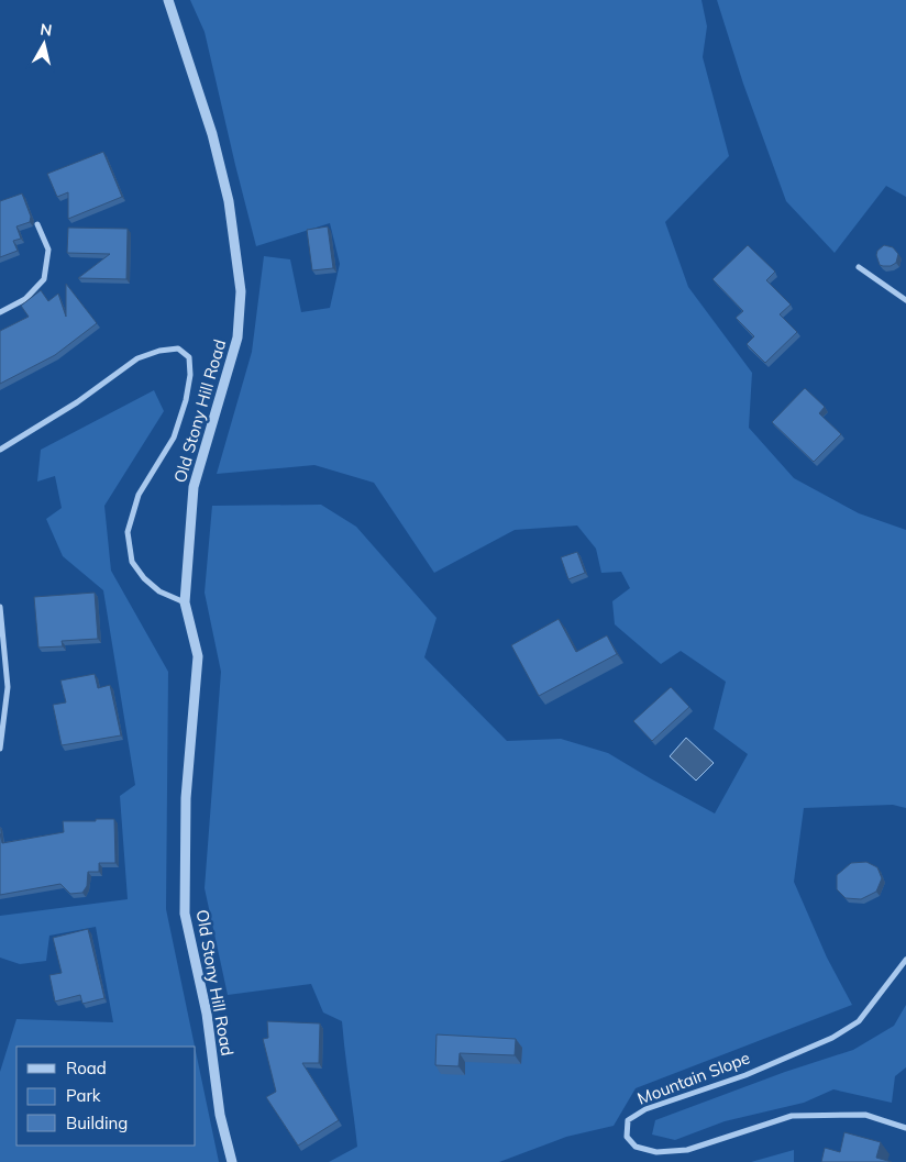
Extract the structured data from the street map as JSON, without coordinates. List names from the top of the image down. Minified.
{"streets":{"street":["Old Stony Hill Road","Mountain Slope"]},"legend":["Road","Park","Building"],"north":"top"}
